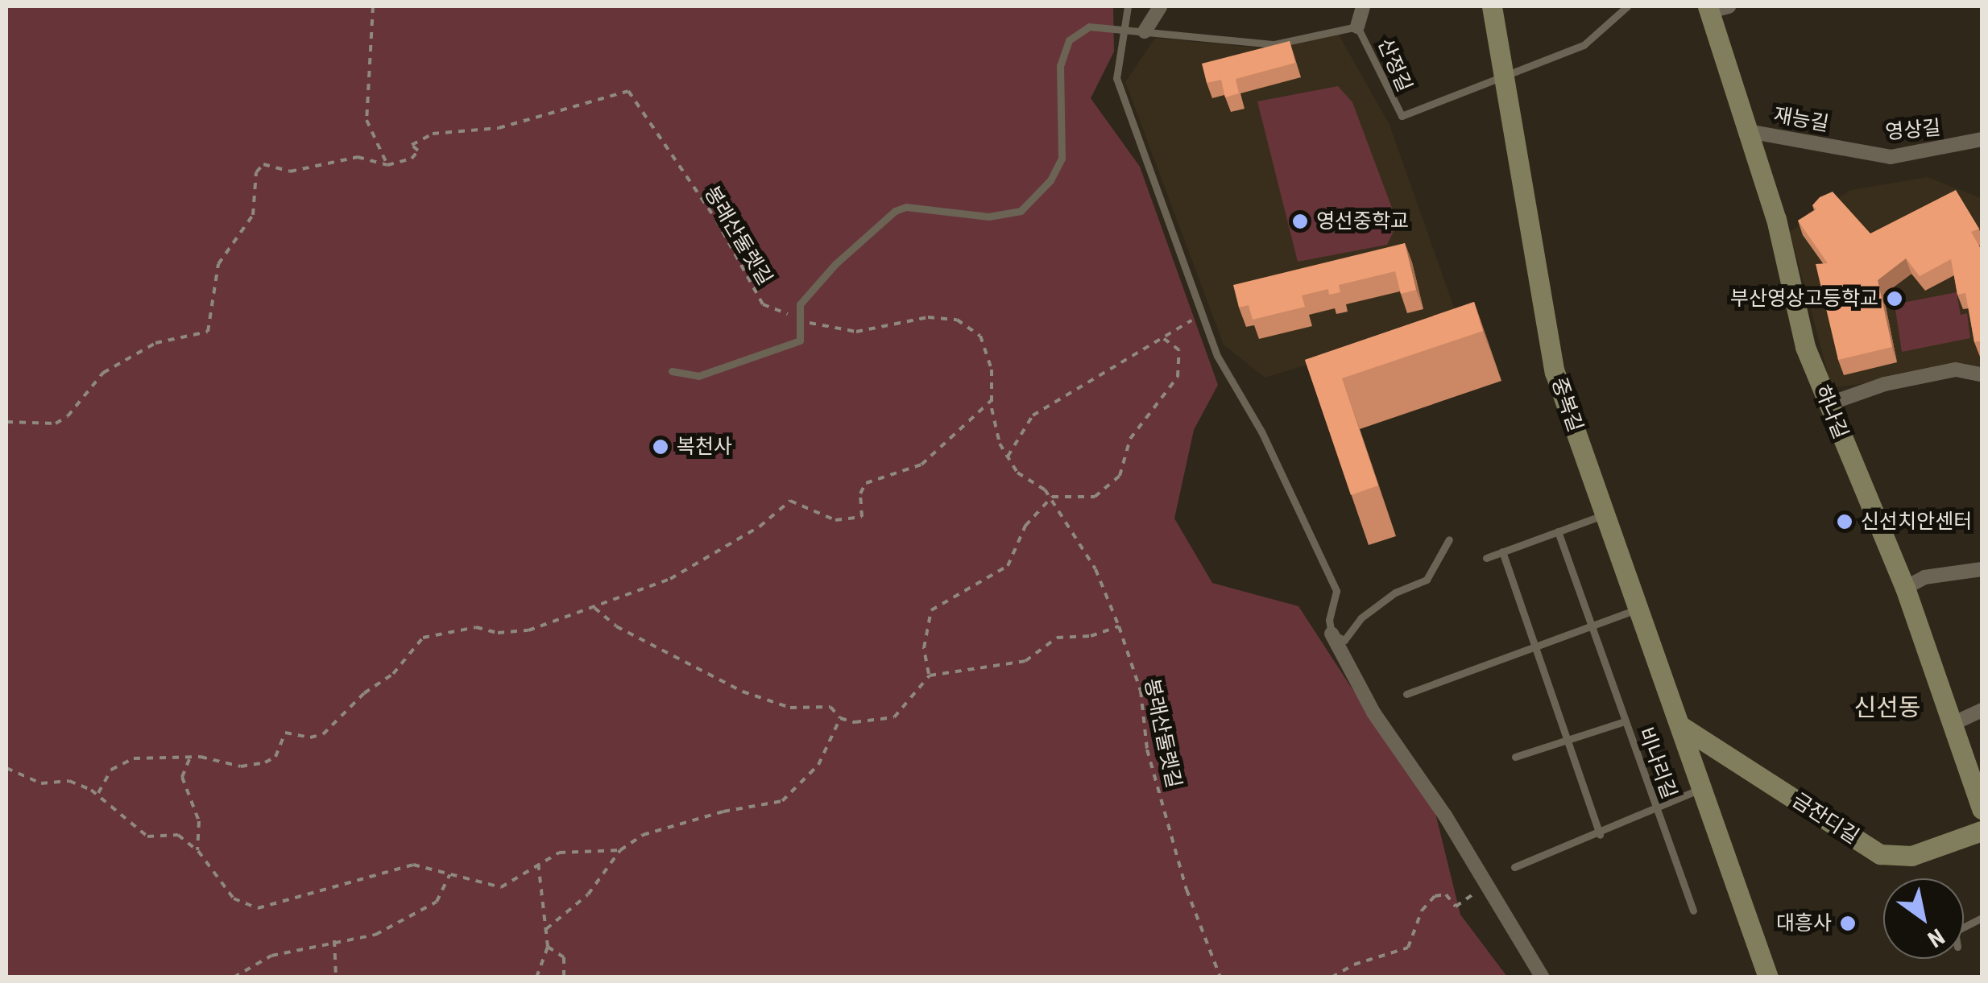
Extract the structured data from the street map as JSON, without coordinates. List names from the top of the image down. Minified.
{"streets":{"street":["재능길","영상길","중복길","하나길","금잔디길"],"lane":["산정길","비나리길"],"path":["봉래산둘렛길"]},"crossings":[["산정길","봉래산둘렛길"],["산정길","중복길"],["재능길","영상길"],["재능길","하나길"],["중복길","금잔디길"]],"districts":["신선동"],"places":["영선중학교","부산영상고등학교","복천사","신선치안센터","대흥사"],"north":"bottom right"}
